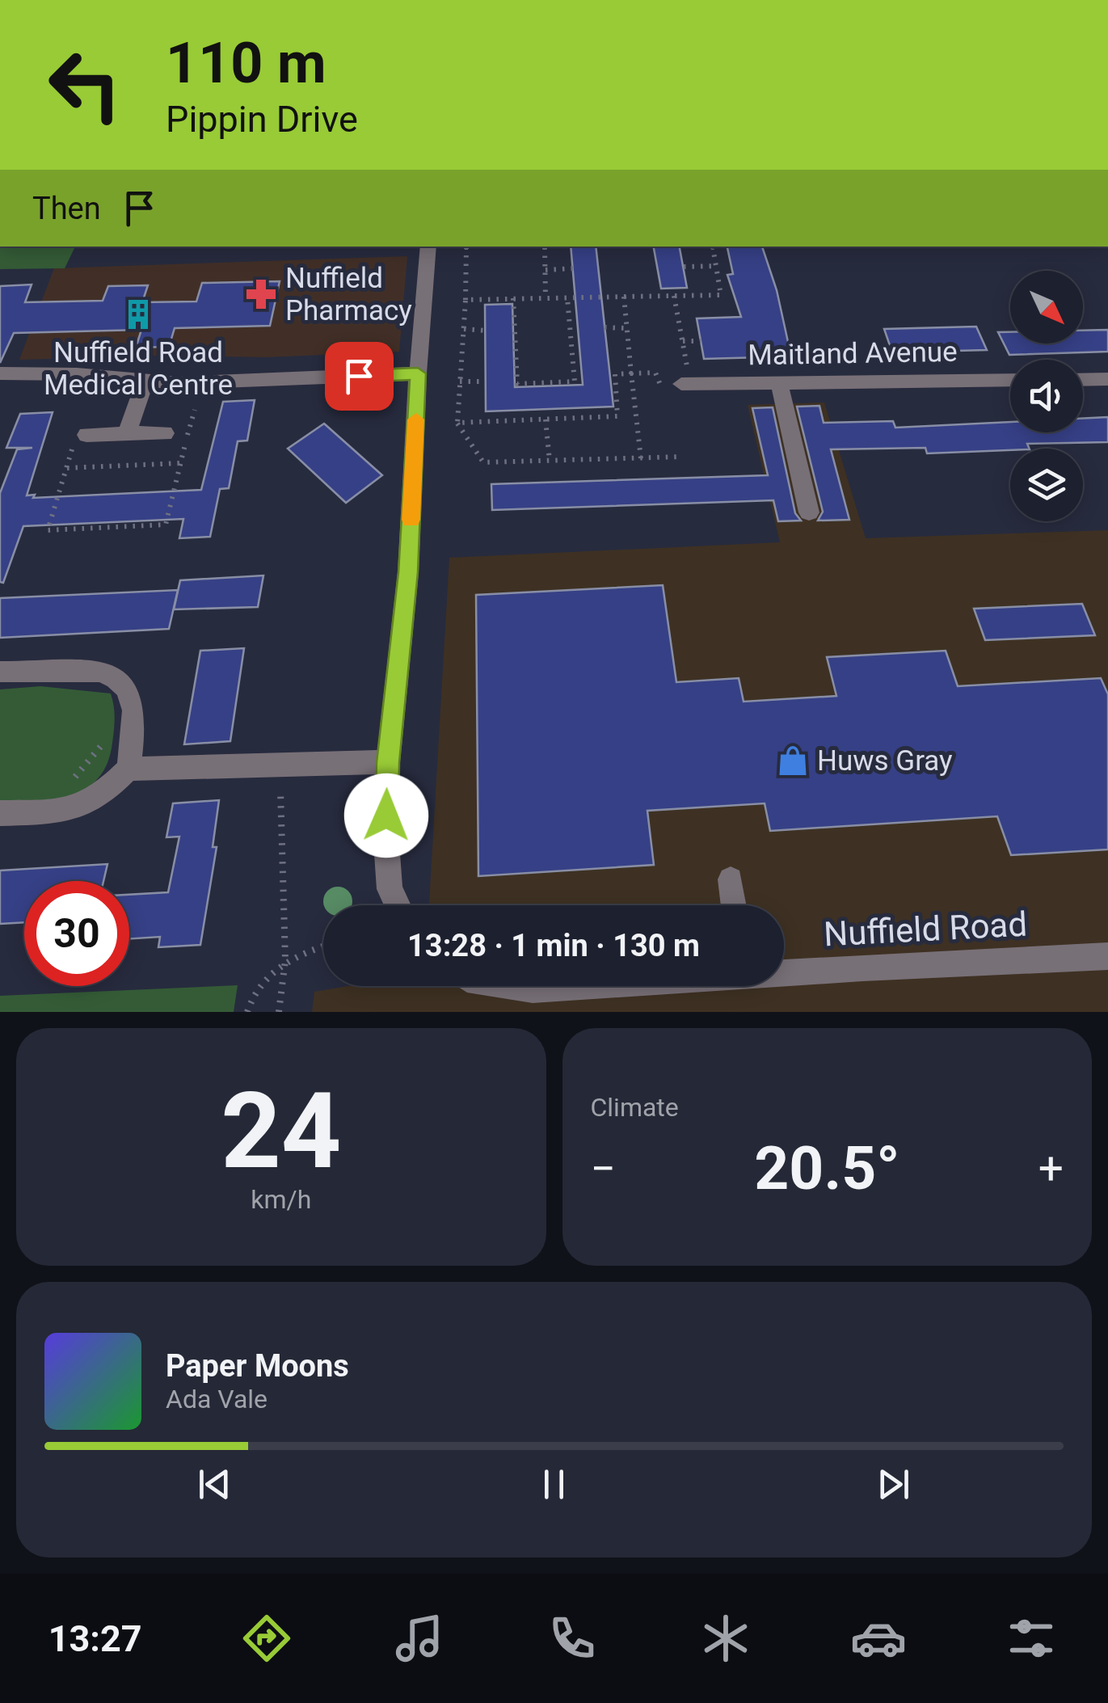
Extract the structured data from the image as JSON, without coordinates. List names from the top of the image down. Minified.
{"streets":{"street":["Maitland Avenue","Nuffield Road"]},"places":{"pharmacy":["Nuffield Pharmacy"],"building":["Nuffield Road Medical Centre"],"shop":["Huws Gray"]},"north":"bottom right","page":{"turn":["110 m","Pippin Drive"],"then":"Then","limit":"30","trip":"13:28 · 1 min · 130 m","tile":[["24","km/h"],"Climate"],"heat":["−","20.5°","+"],"song":["Paper Moons","Ada Vale"],"tabs":"13:27"}}
